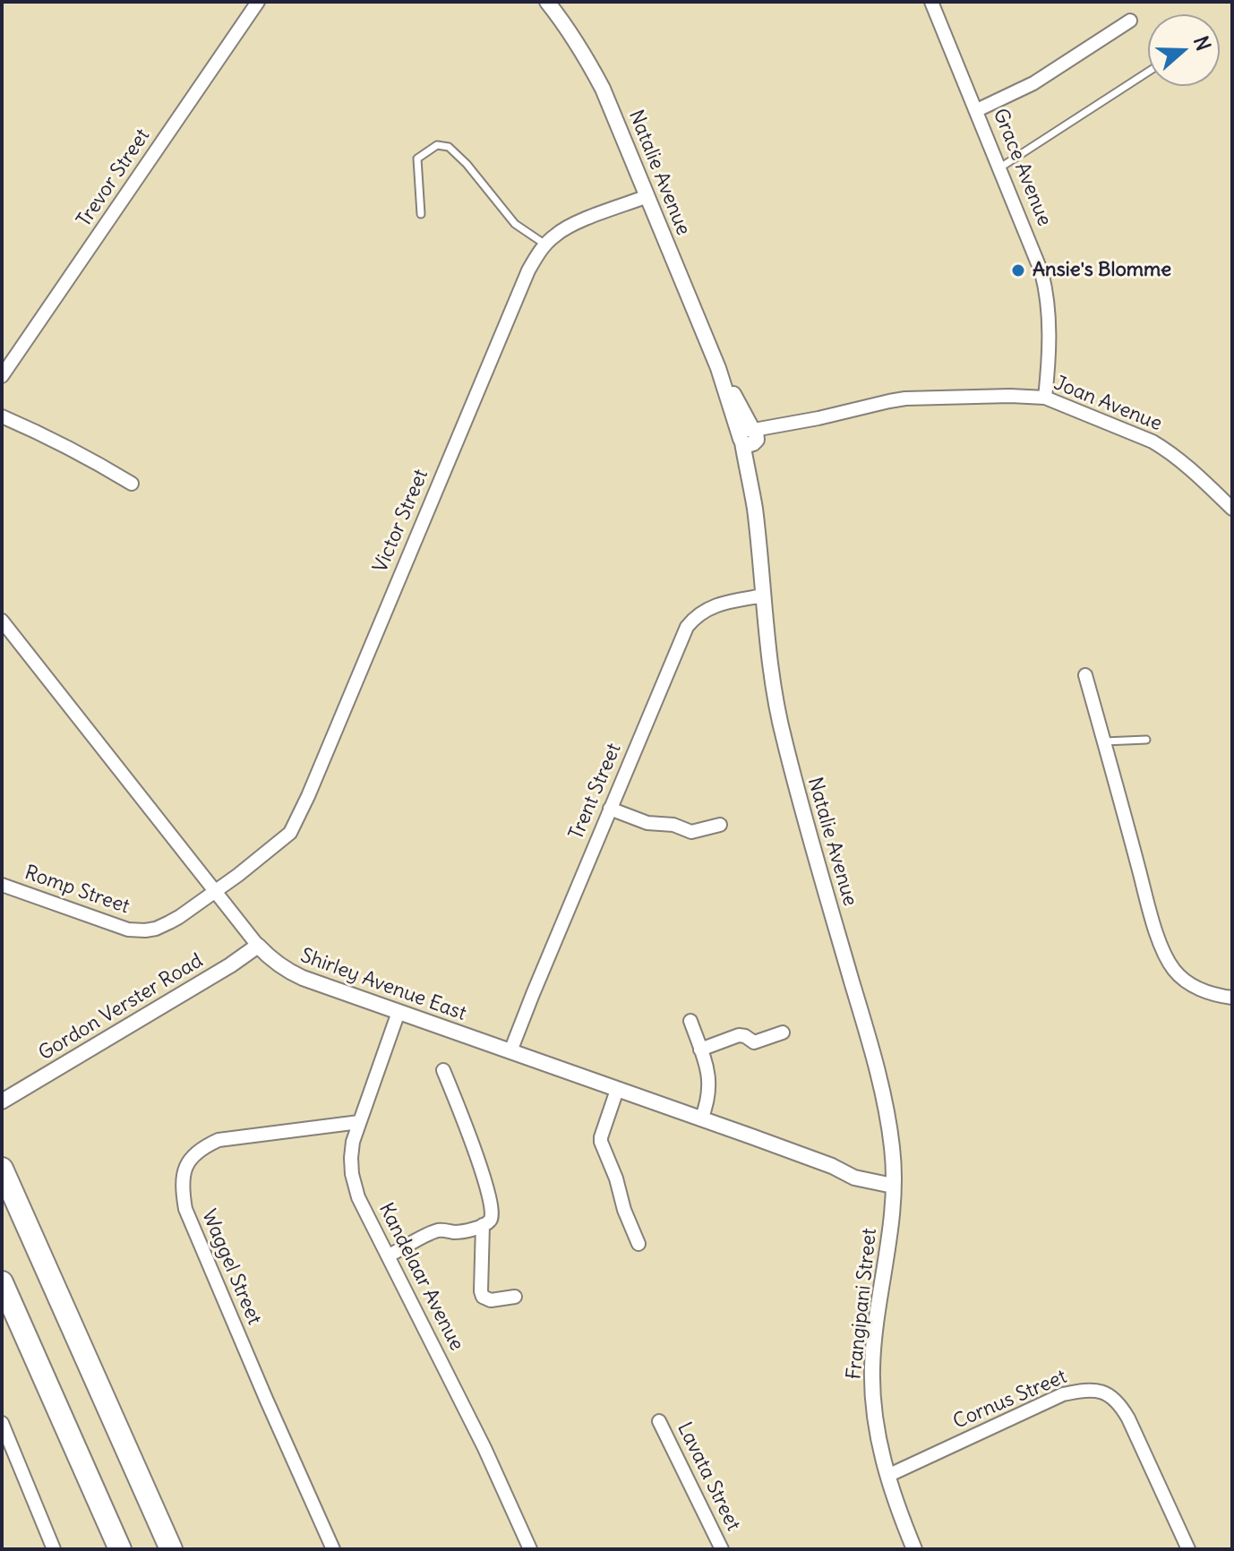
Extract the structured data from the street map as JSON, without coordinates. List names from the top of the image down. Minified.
{"streets":{"street":["Grace Avenue","Natalie Avenue","Trevor Street","Joan Avenue","Victor Street","Trent Street","Romp Street","Shirley Avenue East","Gordon Verster Road","Waggel Street","Kandelaar Avenue","Frangipani Street","Cornus Street","Lavata Street"]},"crossings":[["Grace Avenue","Joan Avenue"],["Natalie Avenue","Joan Avenue"],["Natalie Avenue","Victor Street"],["Natalie Avenue","Trent Street"],["Natalie Avenue","Shirley Avenue East"],["Natalie Avenue","Frangipani Street"],["Victor Street","Romp Street"],["Victor Street","Shirley Avenue East"],["Trent Street","Shirley Avenue East"],["Romp Street","Shirley Avenue East"],["Shirley Avenue East","Gordon Verster Road"],["Shirley Avenue East","Kandelaar Avenue"],["Shirley Avenue East","Frangipani Street"],["Waggel Street","Kandelaar Avenue"],["Frangipani Street","Cornus Street"]],"places":["Ansie's Blomme"],"north":"right"}
